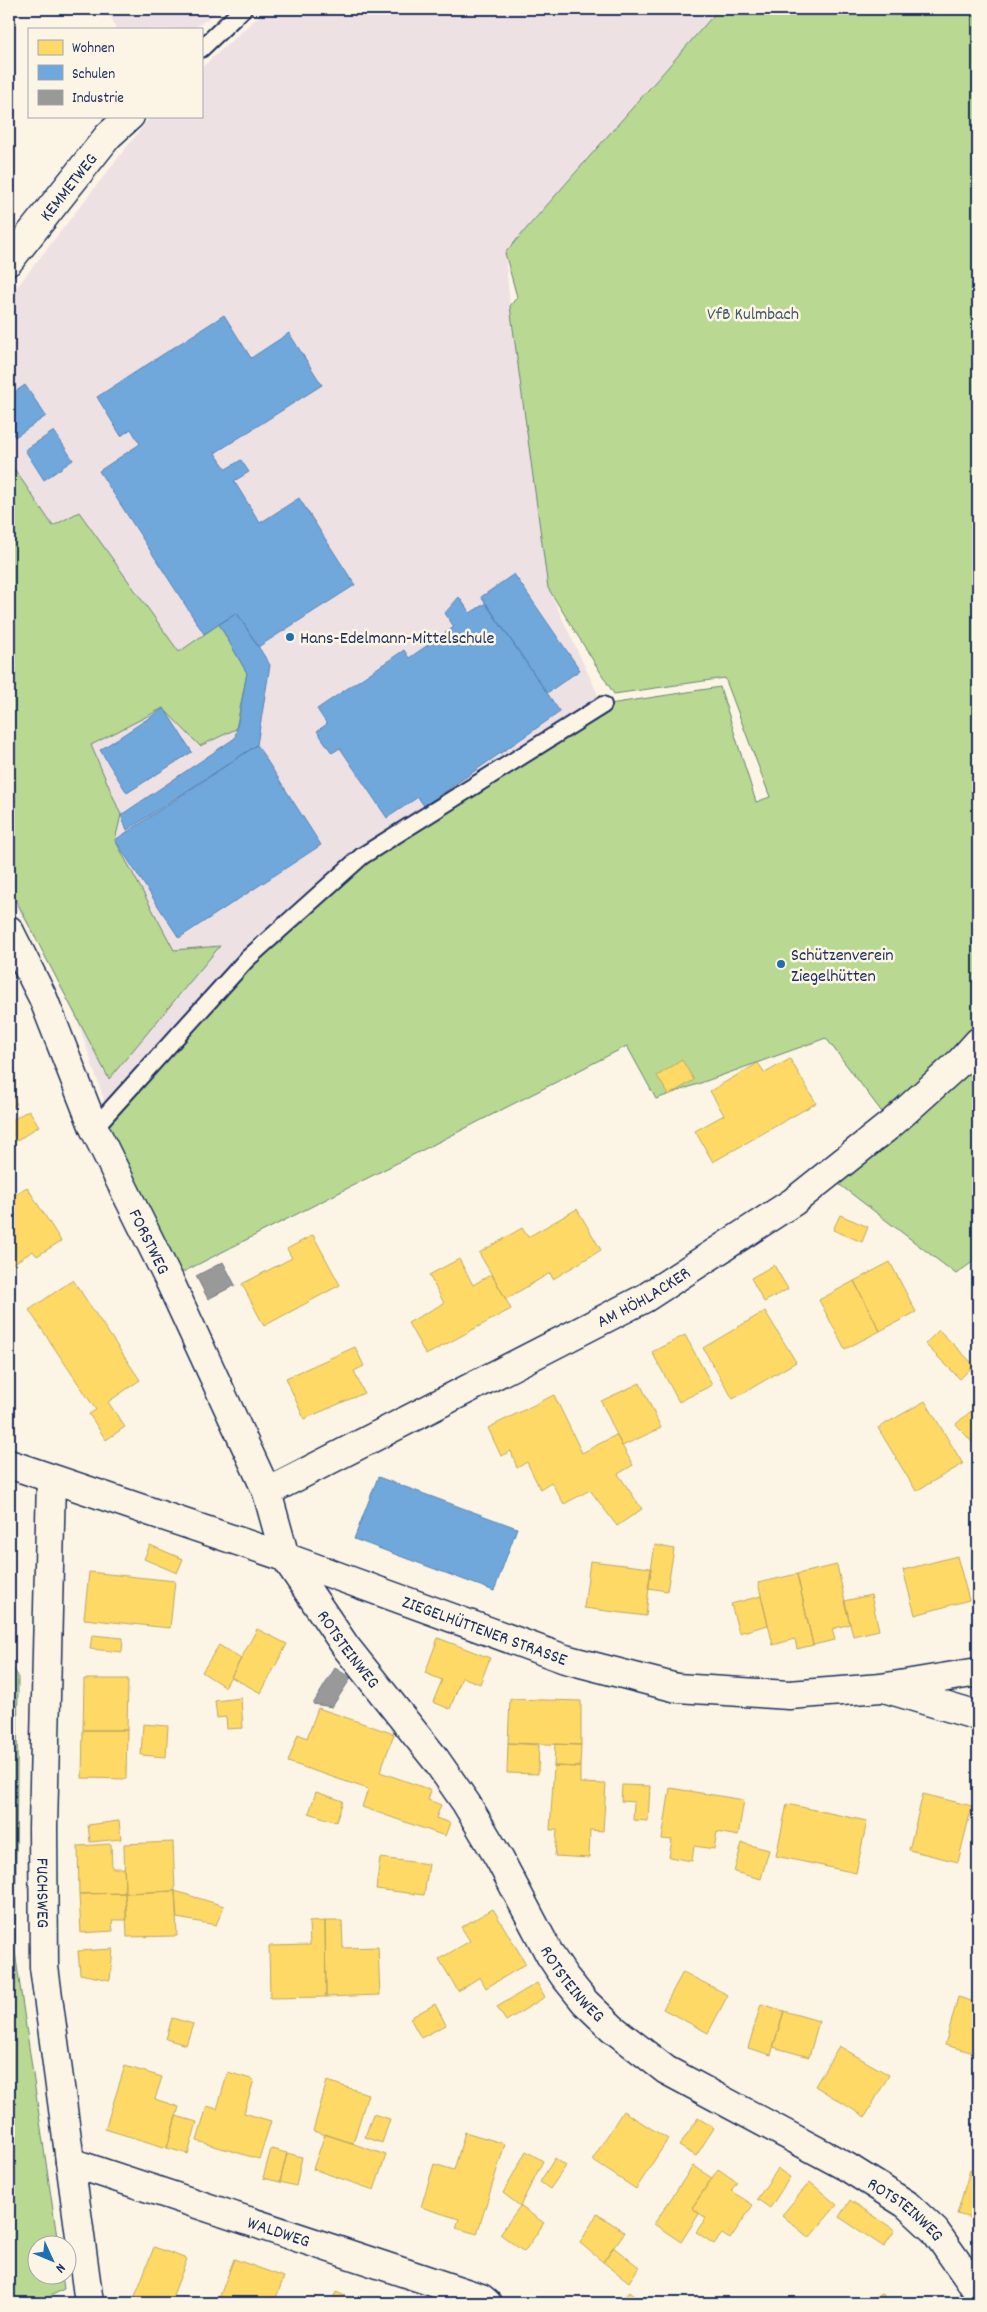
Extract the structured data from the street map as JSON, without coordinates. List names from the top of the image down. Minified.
{"streets":{"street":["KEMMETWEG","FORSTWEG","AM HÖHLACKER","ZIEGELHÜTTENER STRASSE","ROTSTEINWEG","FUCHSWEG","WALDWEG"]},"crossings":[["FORSTWEG","AM HÖHLACKER"],["FORSTWEG","ZIEGELHÜTTENER STRASSE"],["FORSTWEG","ROTSTEINWEG"],["ZIEGELHÜTTENER STRASSE","ROTSTEINWEG"],["ZIEGELHÜTTENER STRASSE","FUCHSWEG"],["FUCHSWEG","WALDWEG"]],"parks":["VfB Kulmbach"],"places":["Hans-Edelmann-Mittelschule","Schützenverein Ziegelhütten"],"legend":["Wohnen","Schulen","Industrie"],"north":"bottom right"}
